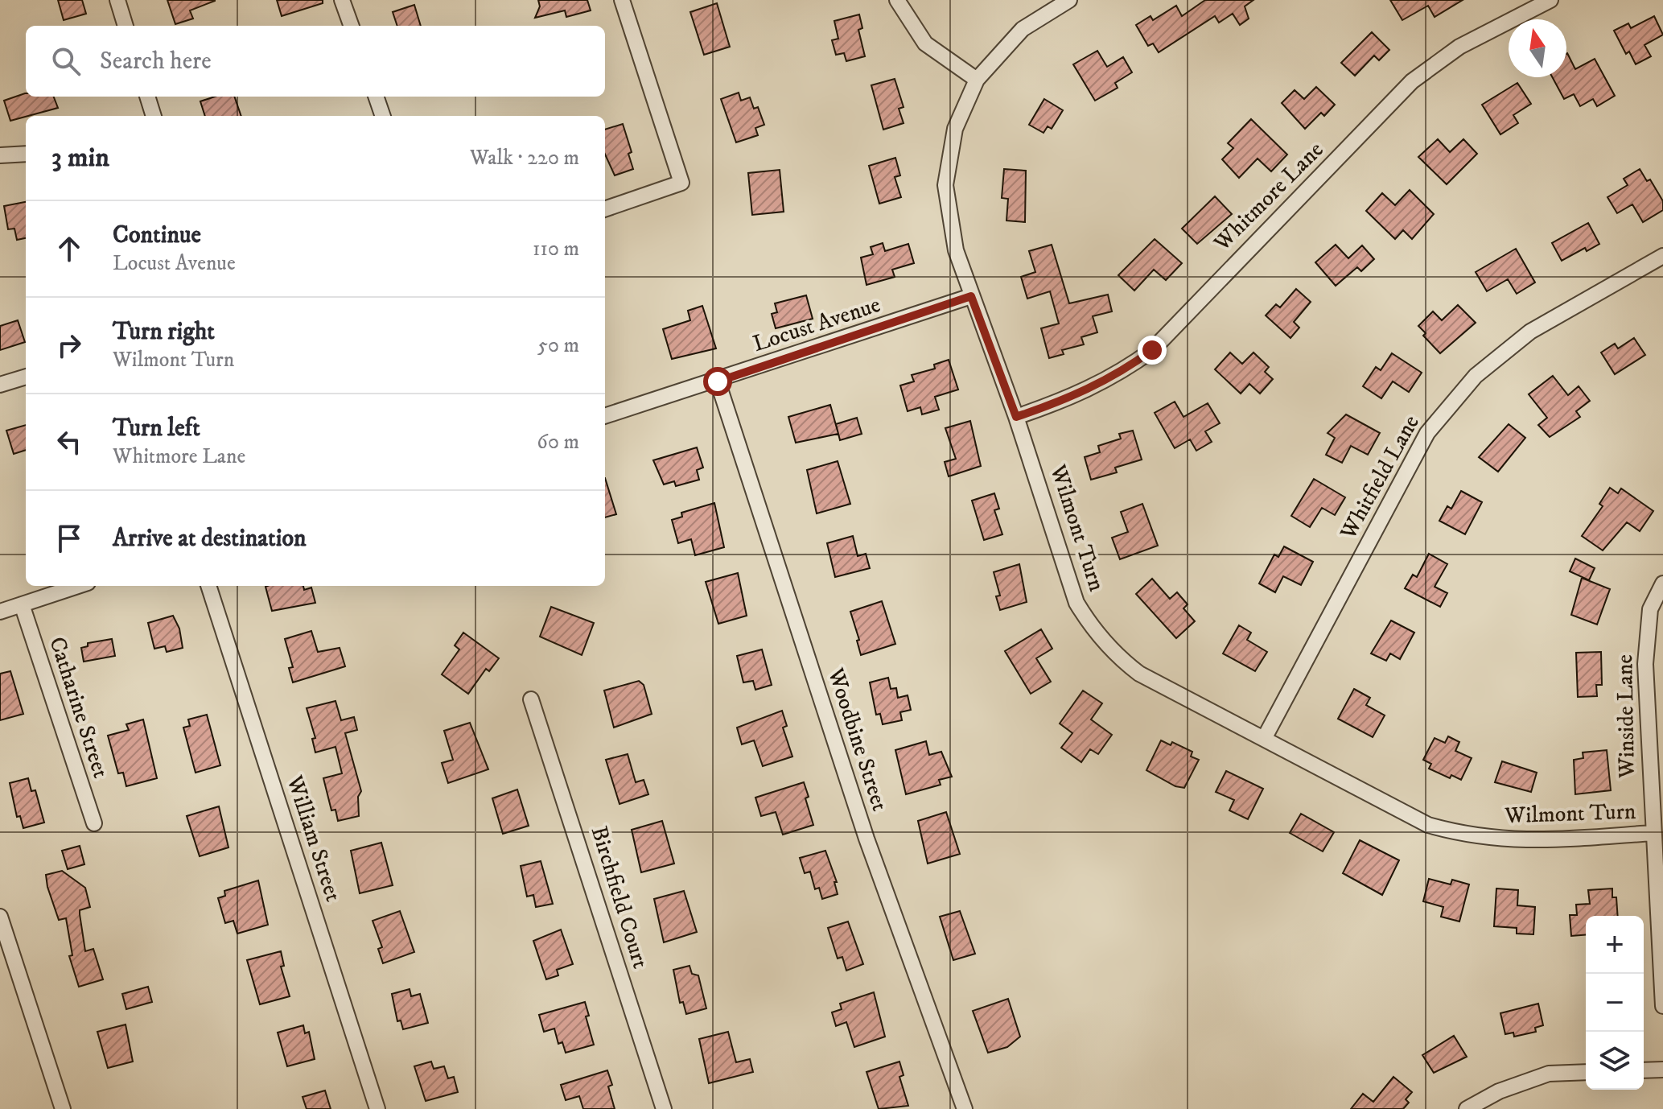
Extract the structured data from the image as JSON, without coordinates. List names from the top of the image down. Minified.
{"streets":{"street":["Whitmore Lane","Locust Avenue","Whitfield Lane","Wilmont Turn","Catharine Street","Winside Lane","Woodbine Street","William Street","Birchfield Court"]},"crossings":[["Whitmore Lane","Wilmont Turn"],["Locust Avenue","Wilmont Turn"],["Locust Avenue","Woodbine Street"],["Whitfield Lane","Wilmont Turn"],["Wilmont Turn","Winside Lane"]],"north":"top","page":{"search":"Search here","heading":["3 min","Walk · 220 m"],"list":[["Continue","Locust Avenue","110 m"],["Turn right","Wilmont Turn","50 m"],["Turn left","Whitmore Lane","60 m"],"Arrive at destination"],"map_buttons":["+","−"]}}
